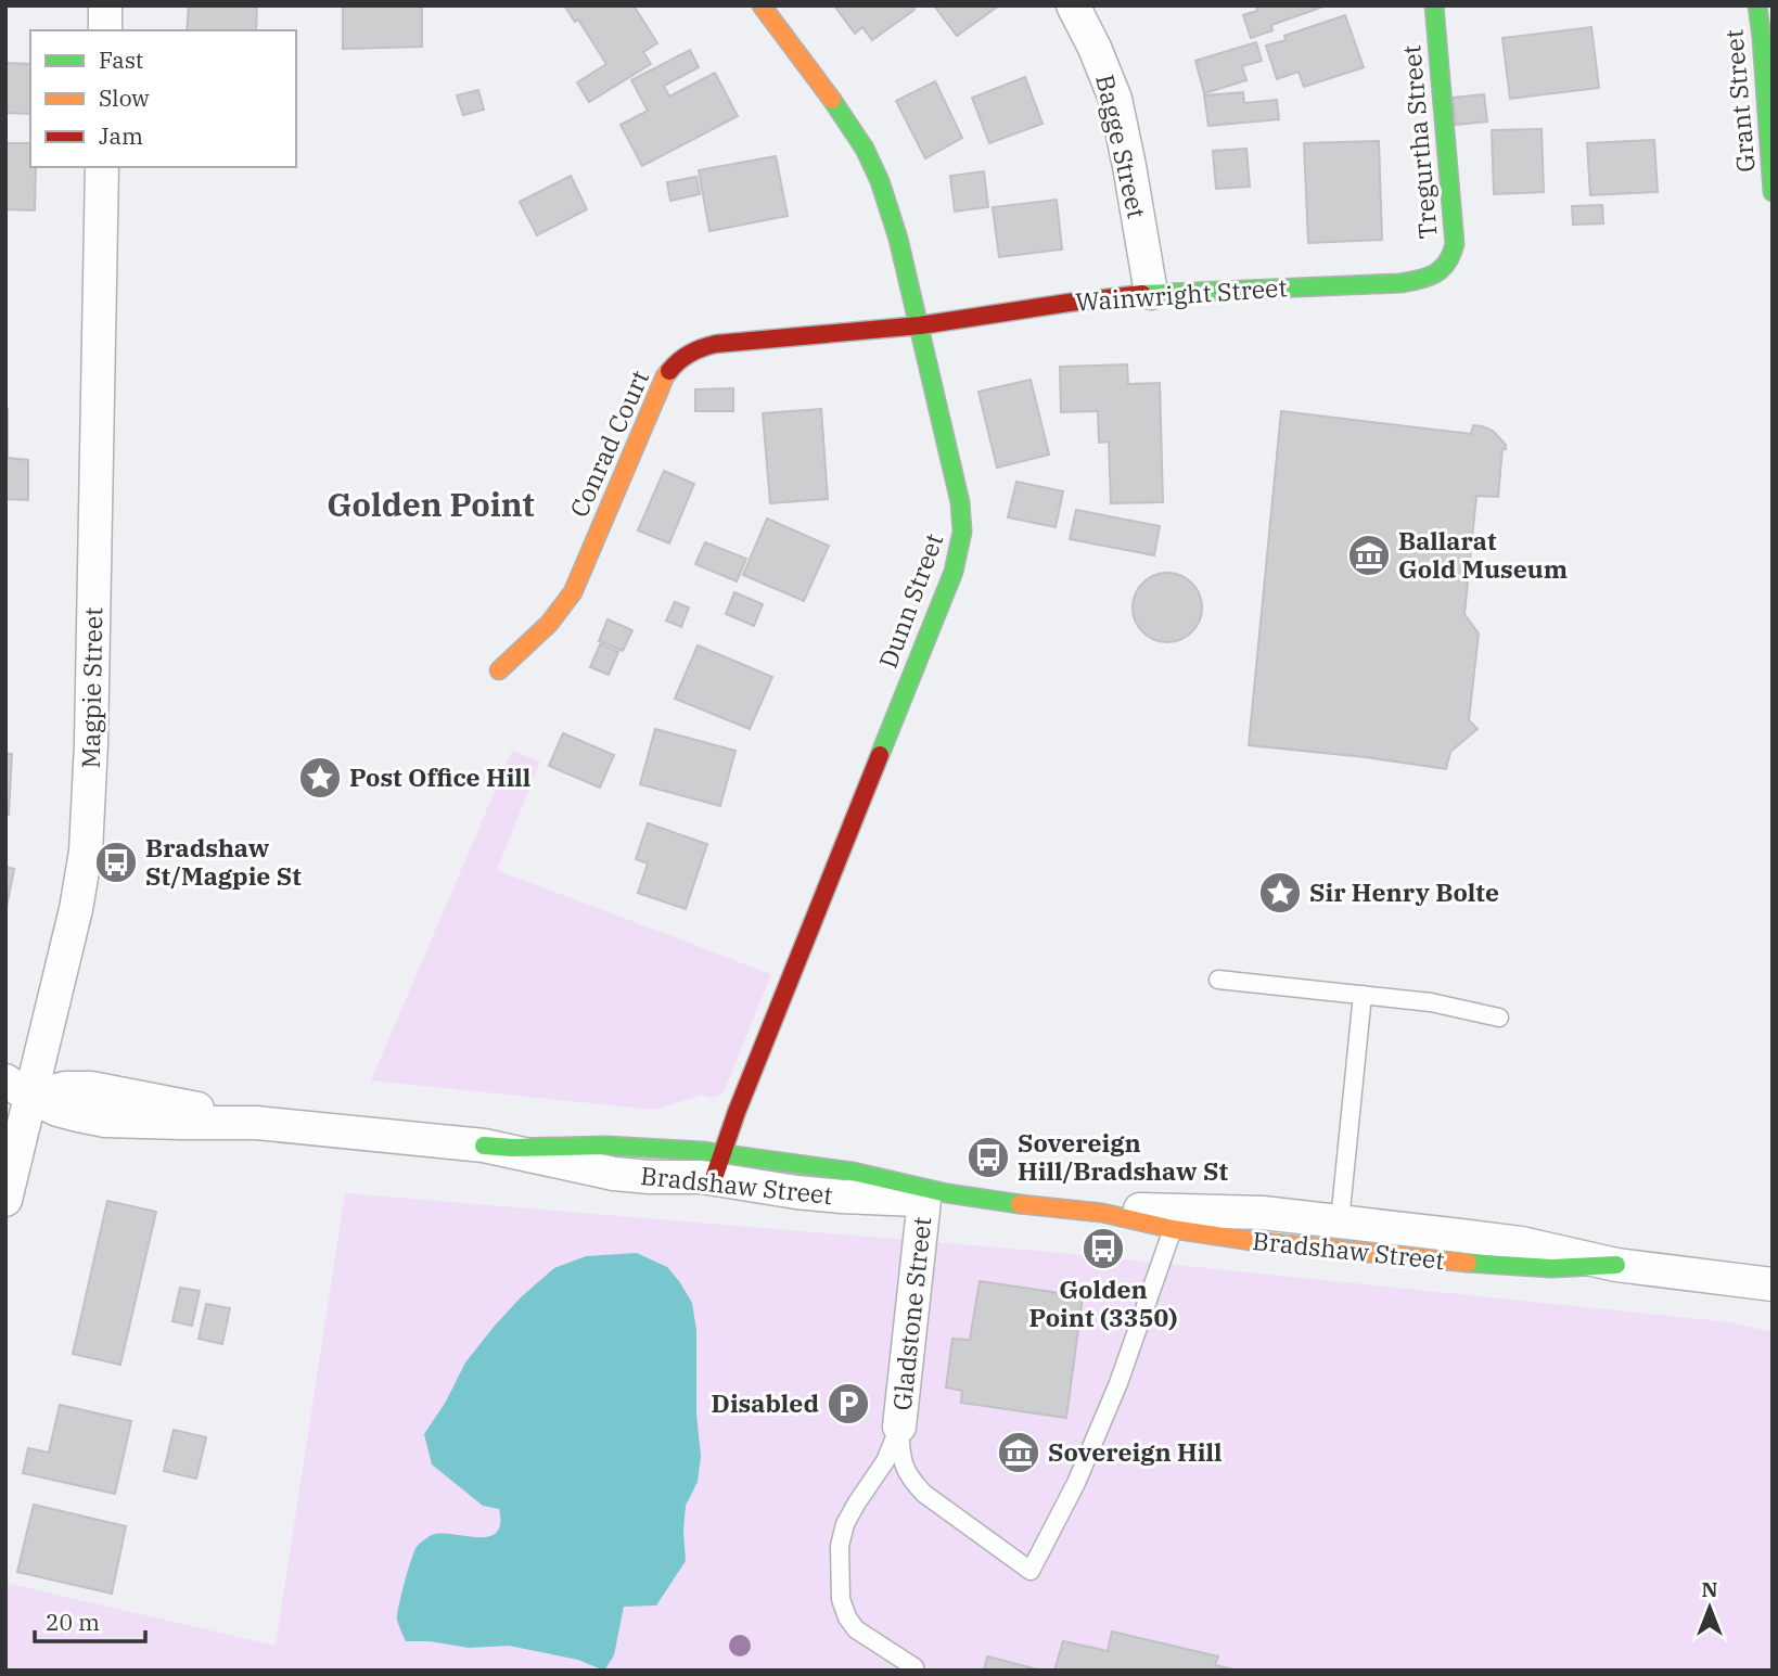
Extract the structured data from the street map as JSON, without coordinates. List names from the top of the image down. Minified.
{"streets":{"street":["Grant Street","Tregurtha Street","Bagge Street","Wainwright Street","Conrad Court","Dunn Street","Magpie Street","Bradshaw Street","Gladstone Street"]},"crossings":[["Tregurtha Street","Wainwright Street"],["Bagge Street","Wainwright Street"],["Wainwright Street","Conrad Court"],["Wainwright Street","Dunn Street"],["Conrad Court","Dunn Street"],["Dunn Street","Bradshaw Street"],["Magpie Street","Bradshaw Street"],["Bradshaw Street","Gladstone Street"]],"districts":["Golden Point"],"places":{"museum":["Ballarat Gold Museum","Sovereign Hill"],"place":["Post Office Hill","Sir Henry Bolte"],"bus stop":["Bradshaw St/Magpie St","Sovereign Hill/Bradshaw St","Golden Point (3350)"],"parking":["Disabled"]},"legend":["Fast","Slow","Jam"],"scale_bar":"20 m","north":"top"}
